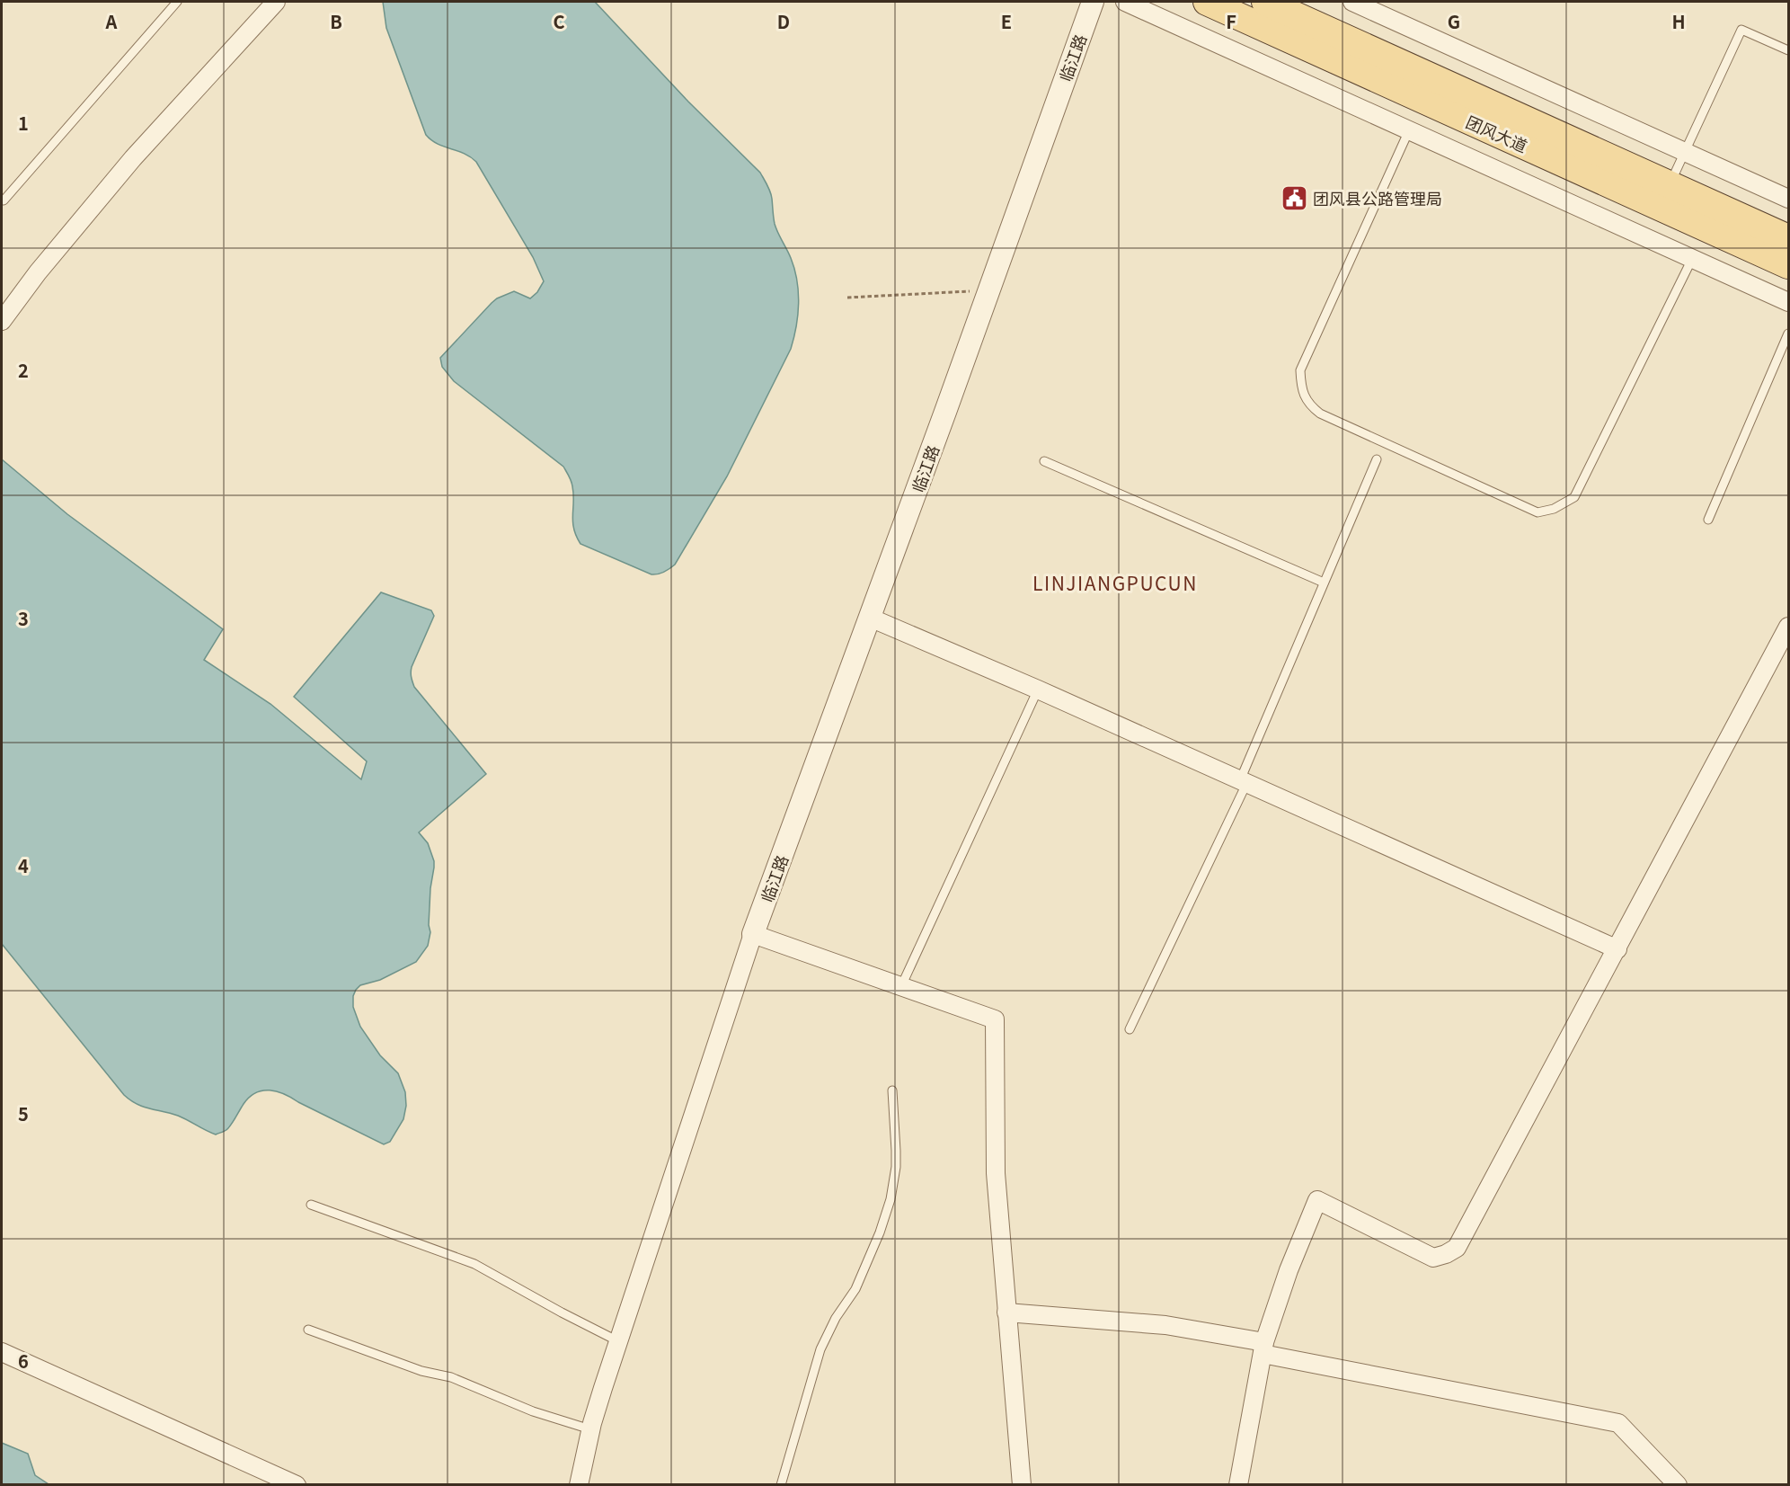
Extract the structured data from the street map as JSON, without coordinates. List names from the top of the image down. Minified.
{"streets":{"main road":["团风大道"],"street":["临江路"]},"districts":["LINJIANGPUCUN"],"places":{"public building":["团风县公路管理局"]},"grid":{"columns":["A","B","C","D","E","F","G","H"],"rows":["1","2","3","4","5","6"]}}
